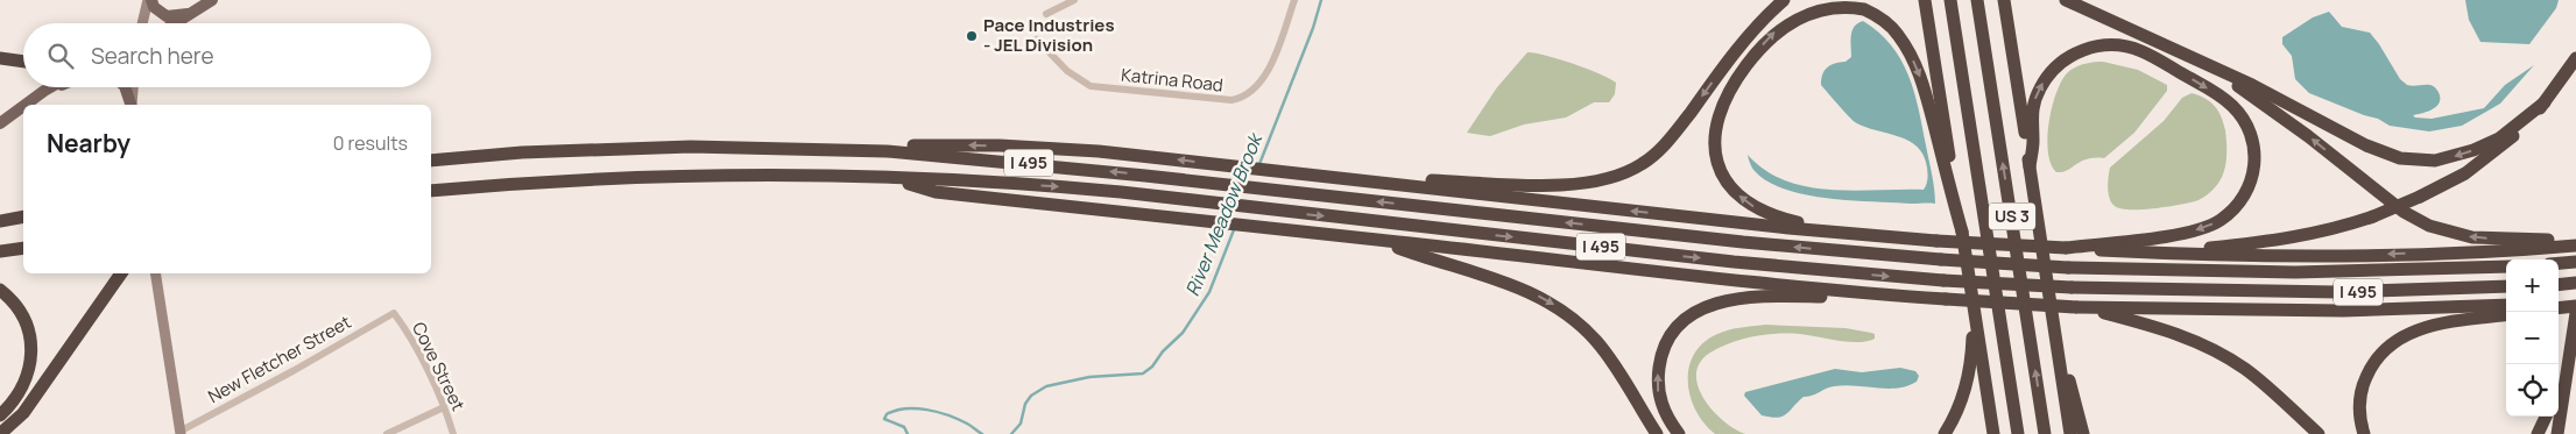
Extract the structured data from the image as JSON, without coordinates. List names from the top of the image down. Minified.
{"streets":{"highway":["I 495","US 3"],"street":["Katrina Road","New Fletcher Street","Cove Street"]},"crossings":[["New Fletcher Street","Cove Street"]],"water":["River Meadow Brook"],"places":["Pace Industries - JEL Division"],"page":{"search":"Search here","heading":["Nearby","0 results"],"map_buttons":["+","−"]}}
